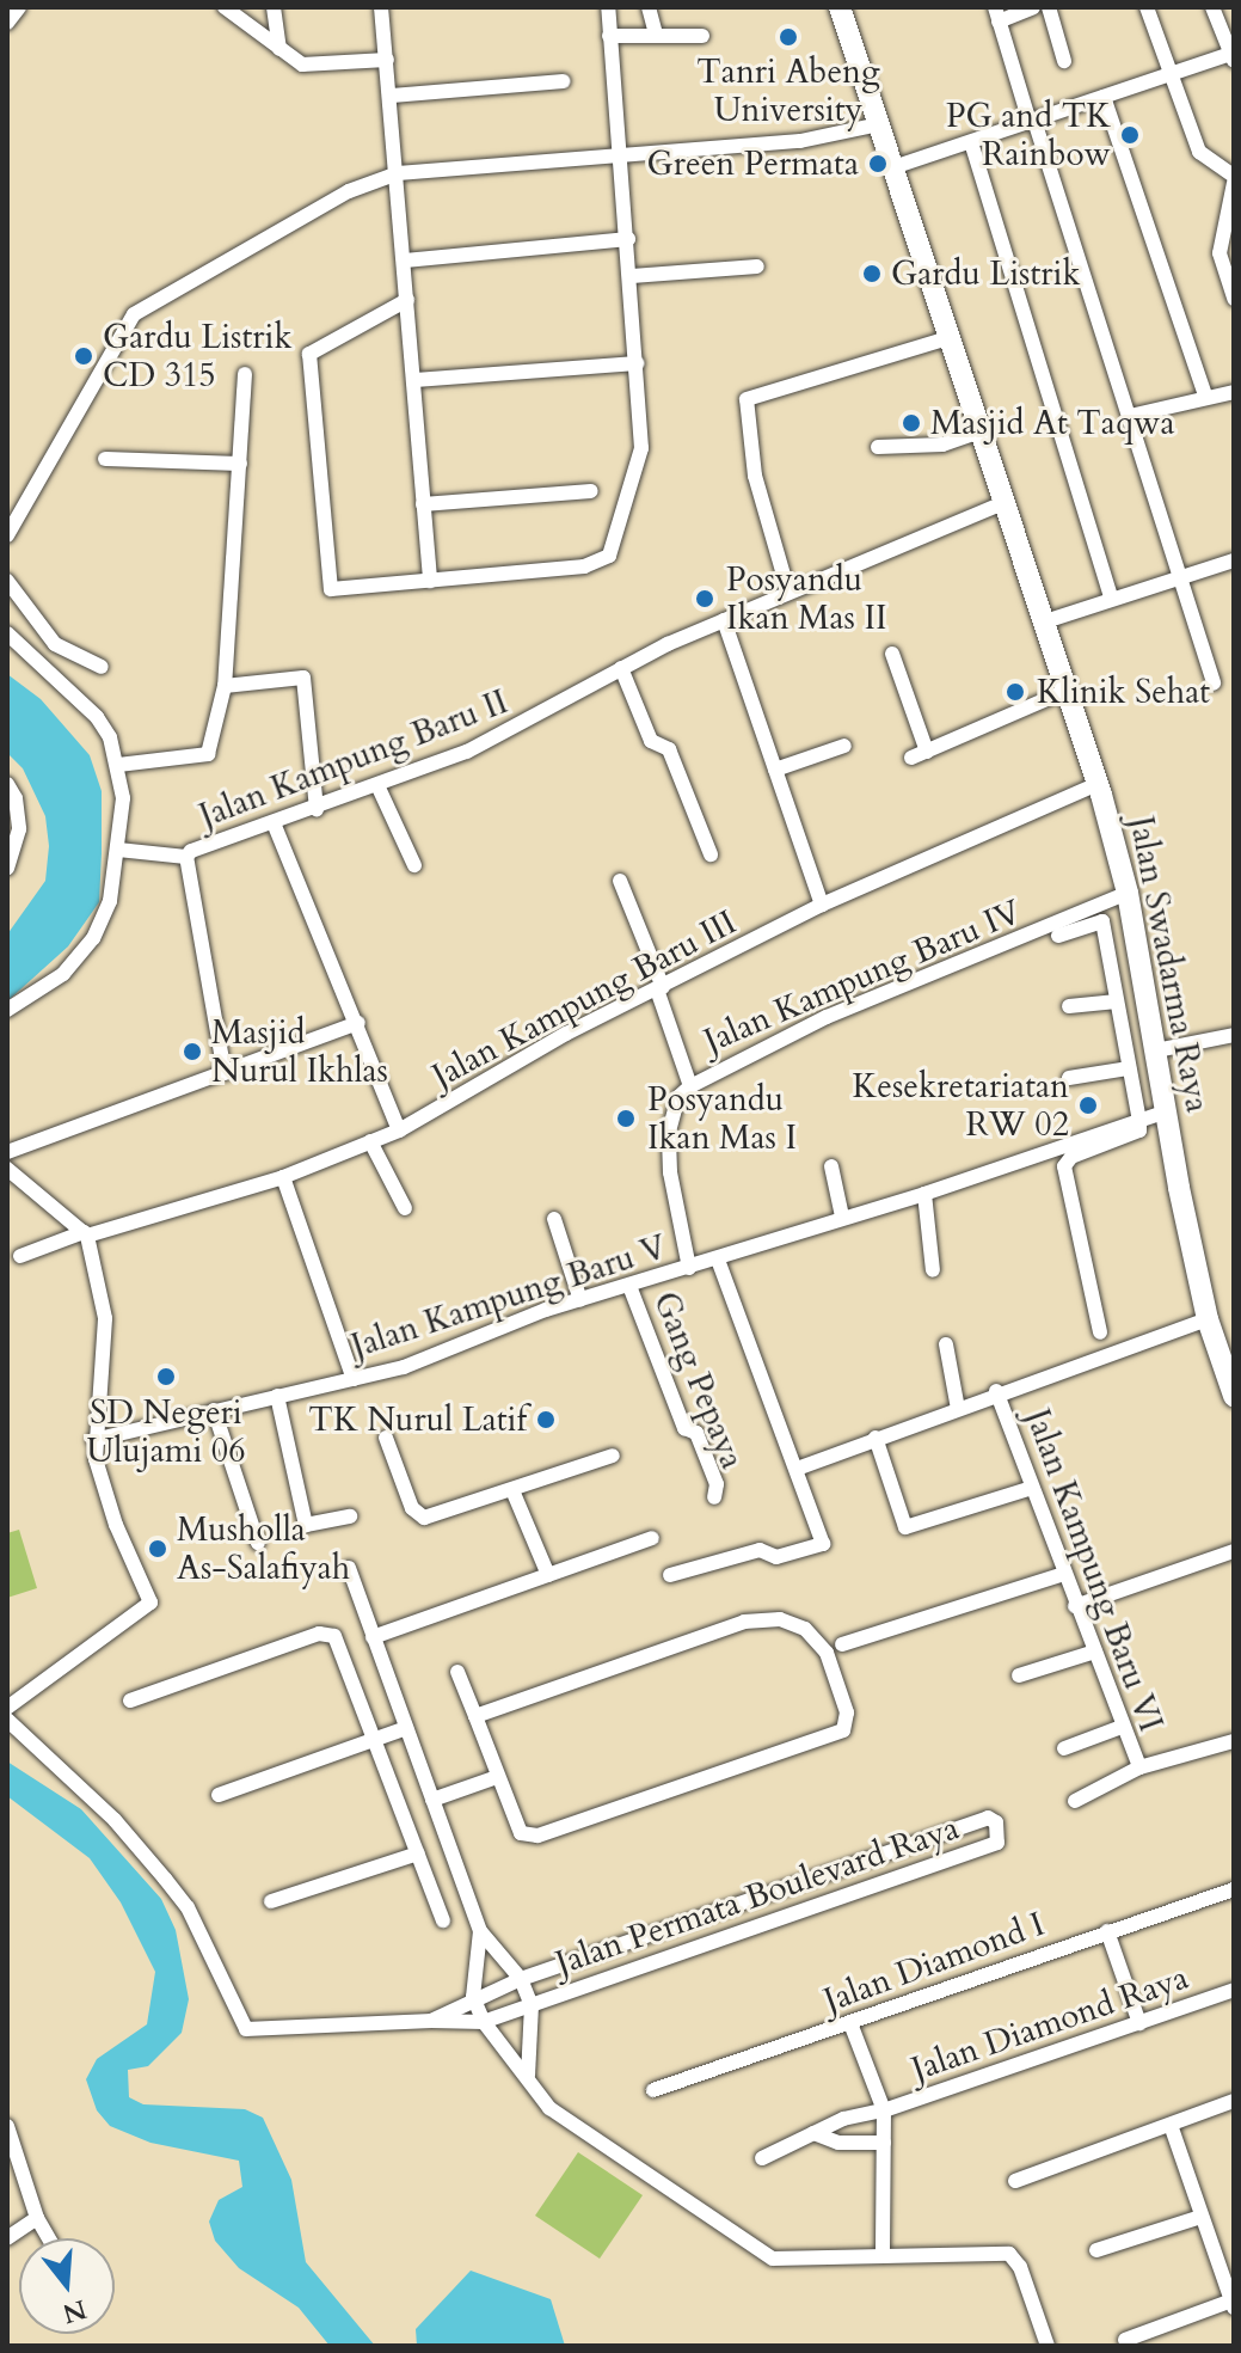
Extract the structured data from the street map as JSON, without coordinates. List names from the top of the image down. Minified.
{"streets":{"main road":["Jalan Swadarma Raya"],"street":["Jalan Kampung Baru II","Jalan Kampung Baru IV","Jalan Kampung Baru III","Jalan Kampung Baru V","Gang Pepaya","Jalan Kampung Baru VI","Jalan Permata Boulevard Raya","Jalan Diamond I","Jalan Diamond Raya"]},"crossings":[["Jalan Kampung Baru II","Jalan Swadarma Raya"],["Jalan Swadarma Raya","Jalan Kampung Baru IV"],["Jalan Swadarma Raya","Jalan Kampung Baru III"],["Jalan Swadarma Raya","Jalan Kampung Baru V"],["Jalan Swadarma Raya","Jalan Kampung Baru VI"],["Jalan Kampung Baru IV","Jalan Kampung Baru V"],["Jalan Kampung Baru V","Gang Pepaya"],["Jalan Kampung Baru V","Jalan Kampung Baru VI"],["Jalan Diamond I","Jalan Diamond Raya"]],"places":["Tanri Abeng University","PG and TK Rainbow","Green Permata","Gardu Listrik","Gardu Listrik CD 315","Masjid At Taqwa","Posyandu Ikan Mas II","Klinik Sehat","Masjid Nurul Ikhlas","Kesekretariatan RW 02","Posyandu Ikan Mas I","SD Negeri Ulujami 06","TK Nurul Latif","Musholla As-Salafiyah"],"north":"bottom"}
